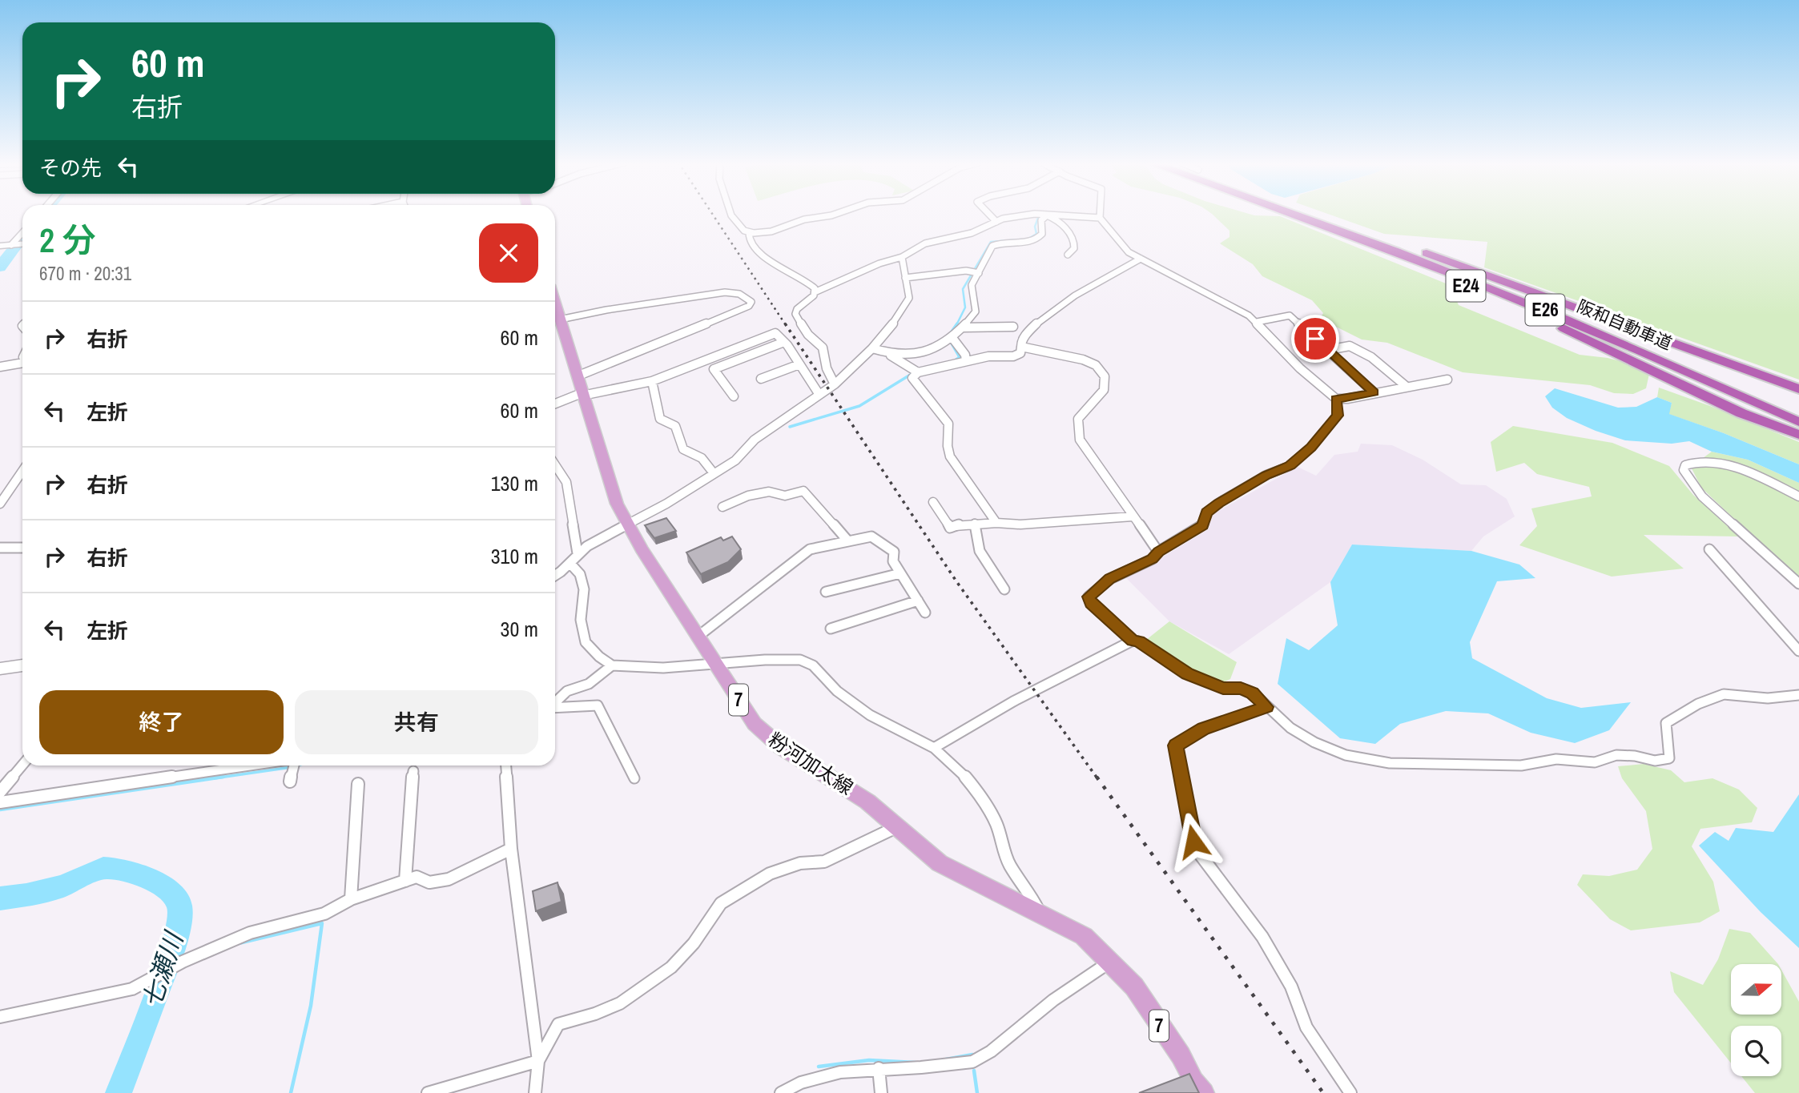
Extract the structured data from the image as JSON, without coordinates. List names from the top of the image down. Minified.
{"streets":{"highway":["E24","E26","阪和自動車道"],"main road":["7","粉河加太線"]},"crossings":[["E24","阪和自動車道"]],"water":["七瀬川"],"north":"right","page":{"turn":["60 m","右折"],"then":"その先","heading":["2 分","670 m · 20:31"],"list":[{"name":"右折","value":"60 m"},{"name":"左折","value":"60 m"},{"name":"右折","value":"130 m"},{"name":"右折","value":"310 m"},{"name":"左折","value":"30 m"}],"buttons":["終了","共有"]}}
